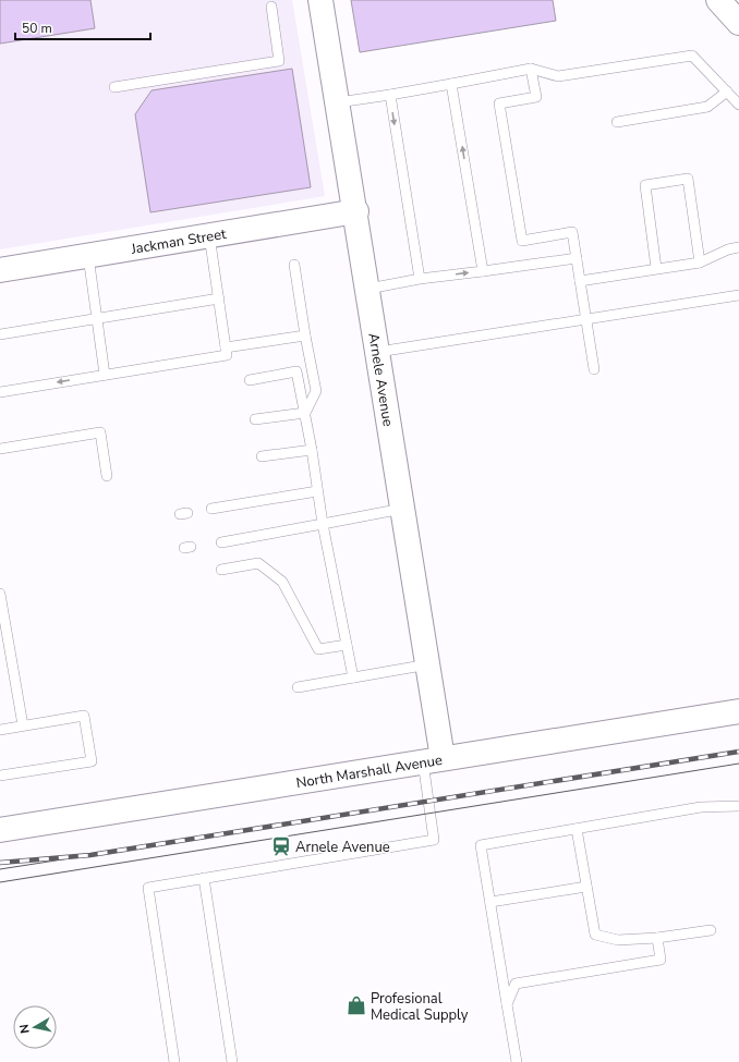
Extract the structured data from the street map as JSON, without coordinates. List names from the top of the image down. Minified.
{"streets":{"main road":["Jackman Street","Arnele Avenue","North Marshall Avenue"]},"crossings":[["Jackman Street","Arnele Avenue"],["Arnele Avenue","North Marshall Avenue"]],"places":{"station":["Arnele Avenue"],"shop":["Profesional Medical Supply"]},"scale_bar":"50 m","north":"left"}
